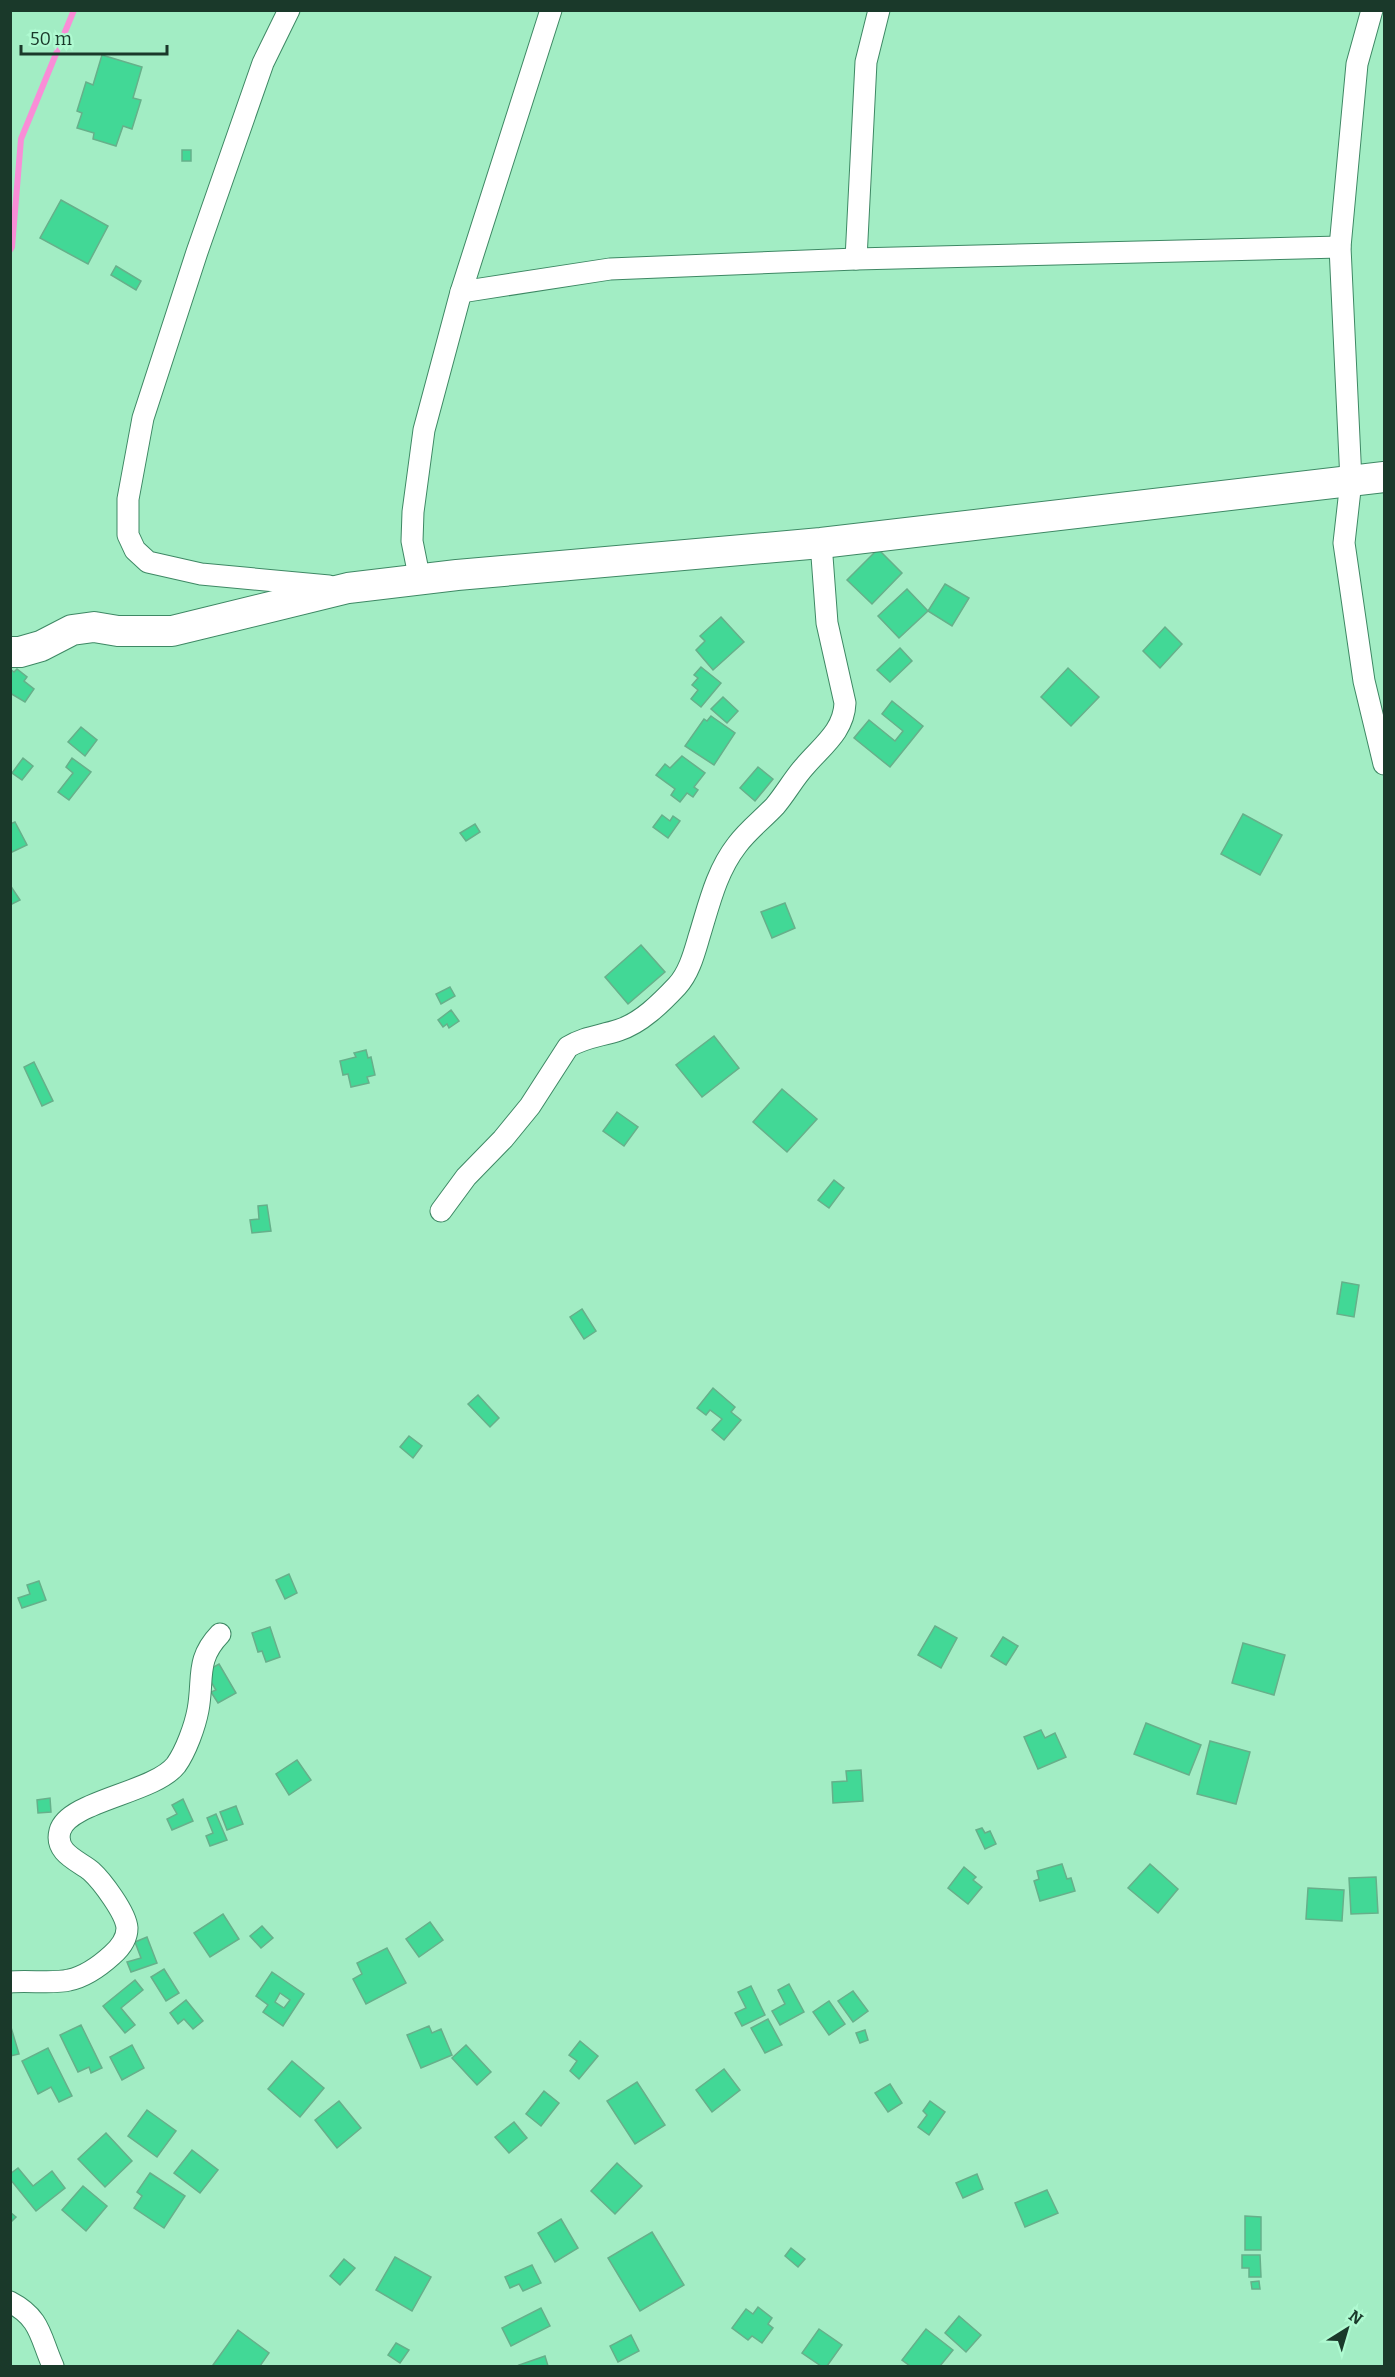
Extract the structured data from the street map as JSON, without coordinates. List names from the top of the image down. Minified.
{"scale_bar":"50 m","north":"top right"}
